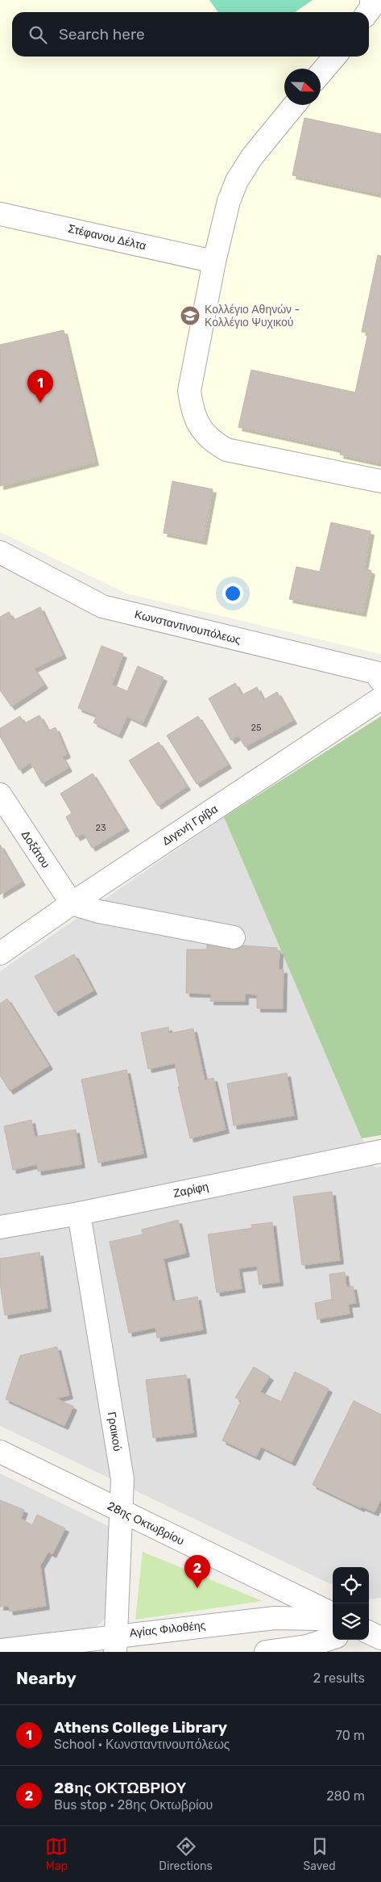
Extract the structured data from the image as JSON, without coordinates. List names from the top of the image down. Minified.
{"streets":{"street":["Στέφανου Δέλτα","Κωνσταντινουπόλεως","Διγενή Γρίβα","Δοξάτου","Ζαρίφη","Γραικού","28ης Οκτωβρίου","Αγίας Φιλοθέης"]},"crossings":[["Διγενή Γρίβα","Δοξάτου"],["Ζαρίφη","Γραικού"],["Γραικού","28ης Οκτωβρίου"],["Γραικού","Αγίας Φιλοθέης"]],"places":{"school or university":["Κολλέγιο Αθηνών - Κολλέγιο Ψυχικού"]},"house_numbers":["25","23"],"north":"right","page":{"search":"Search here","pins":["1","2"],"heading":["Nearby","2 results"],"list":[{"mark":"1","name":"Athens College Library","note":"School · Κωνσταντινουπόλεως","value":"70 m"},{"mark":"2","name":"28ης ΟΚΤΩΒΡΙΟΥ","note":"Bus stop · 28ης Οκτωβρίου","value":"280 m"}],"nav":["Map","Directions","Saved"]}}
